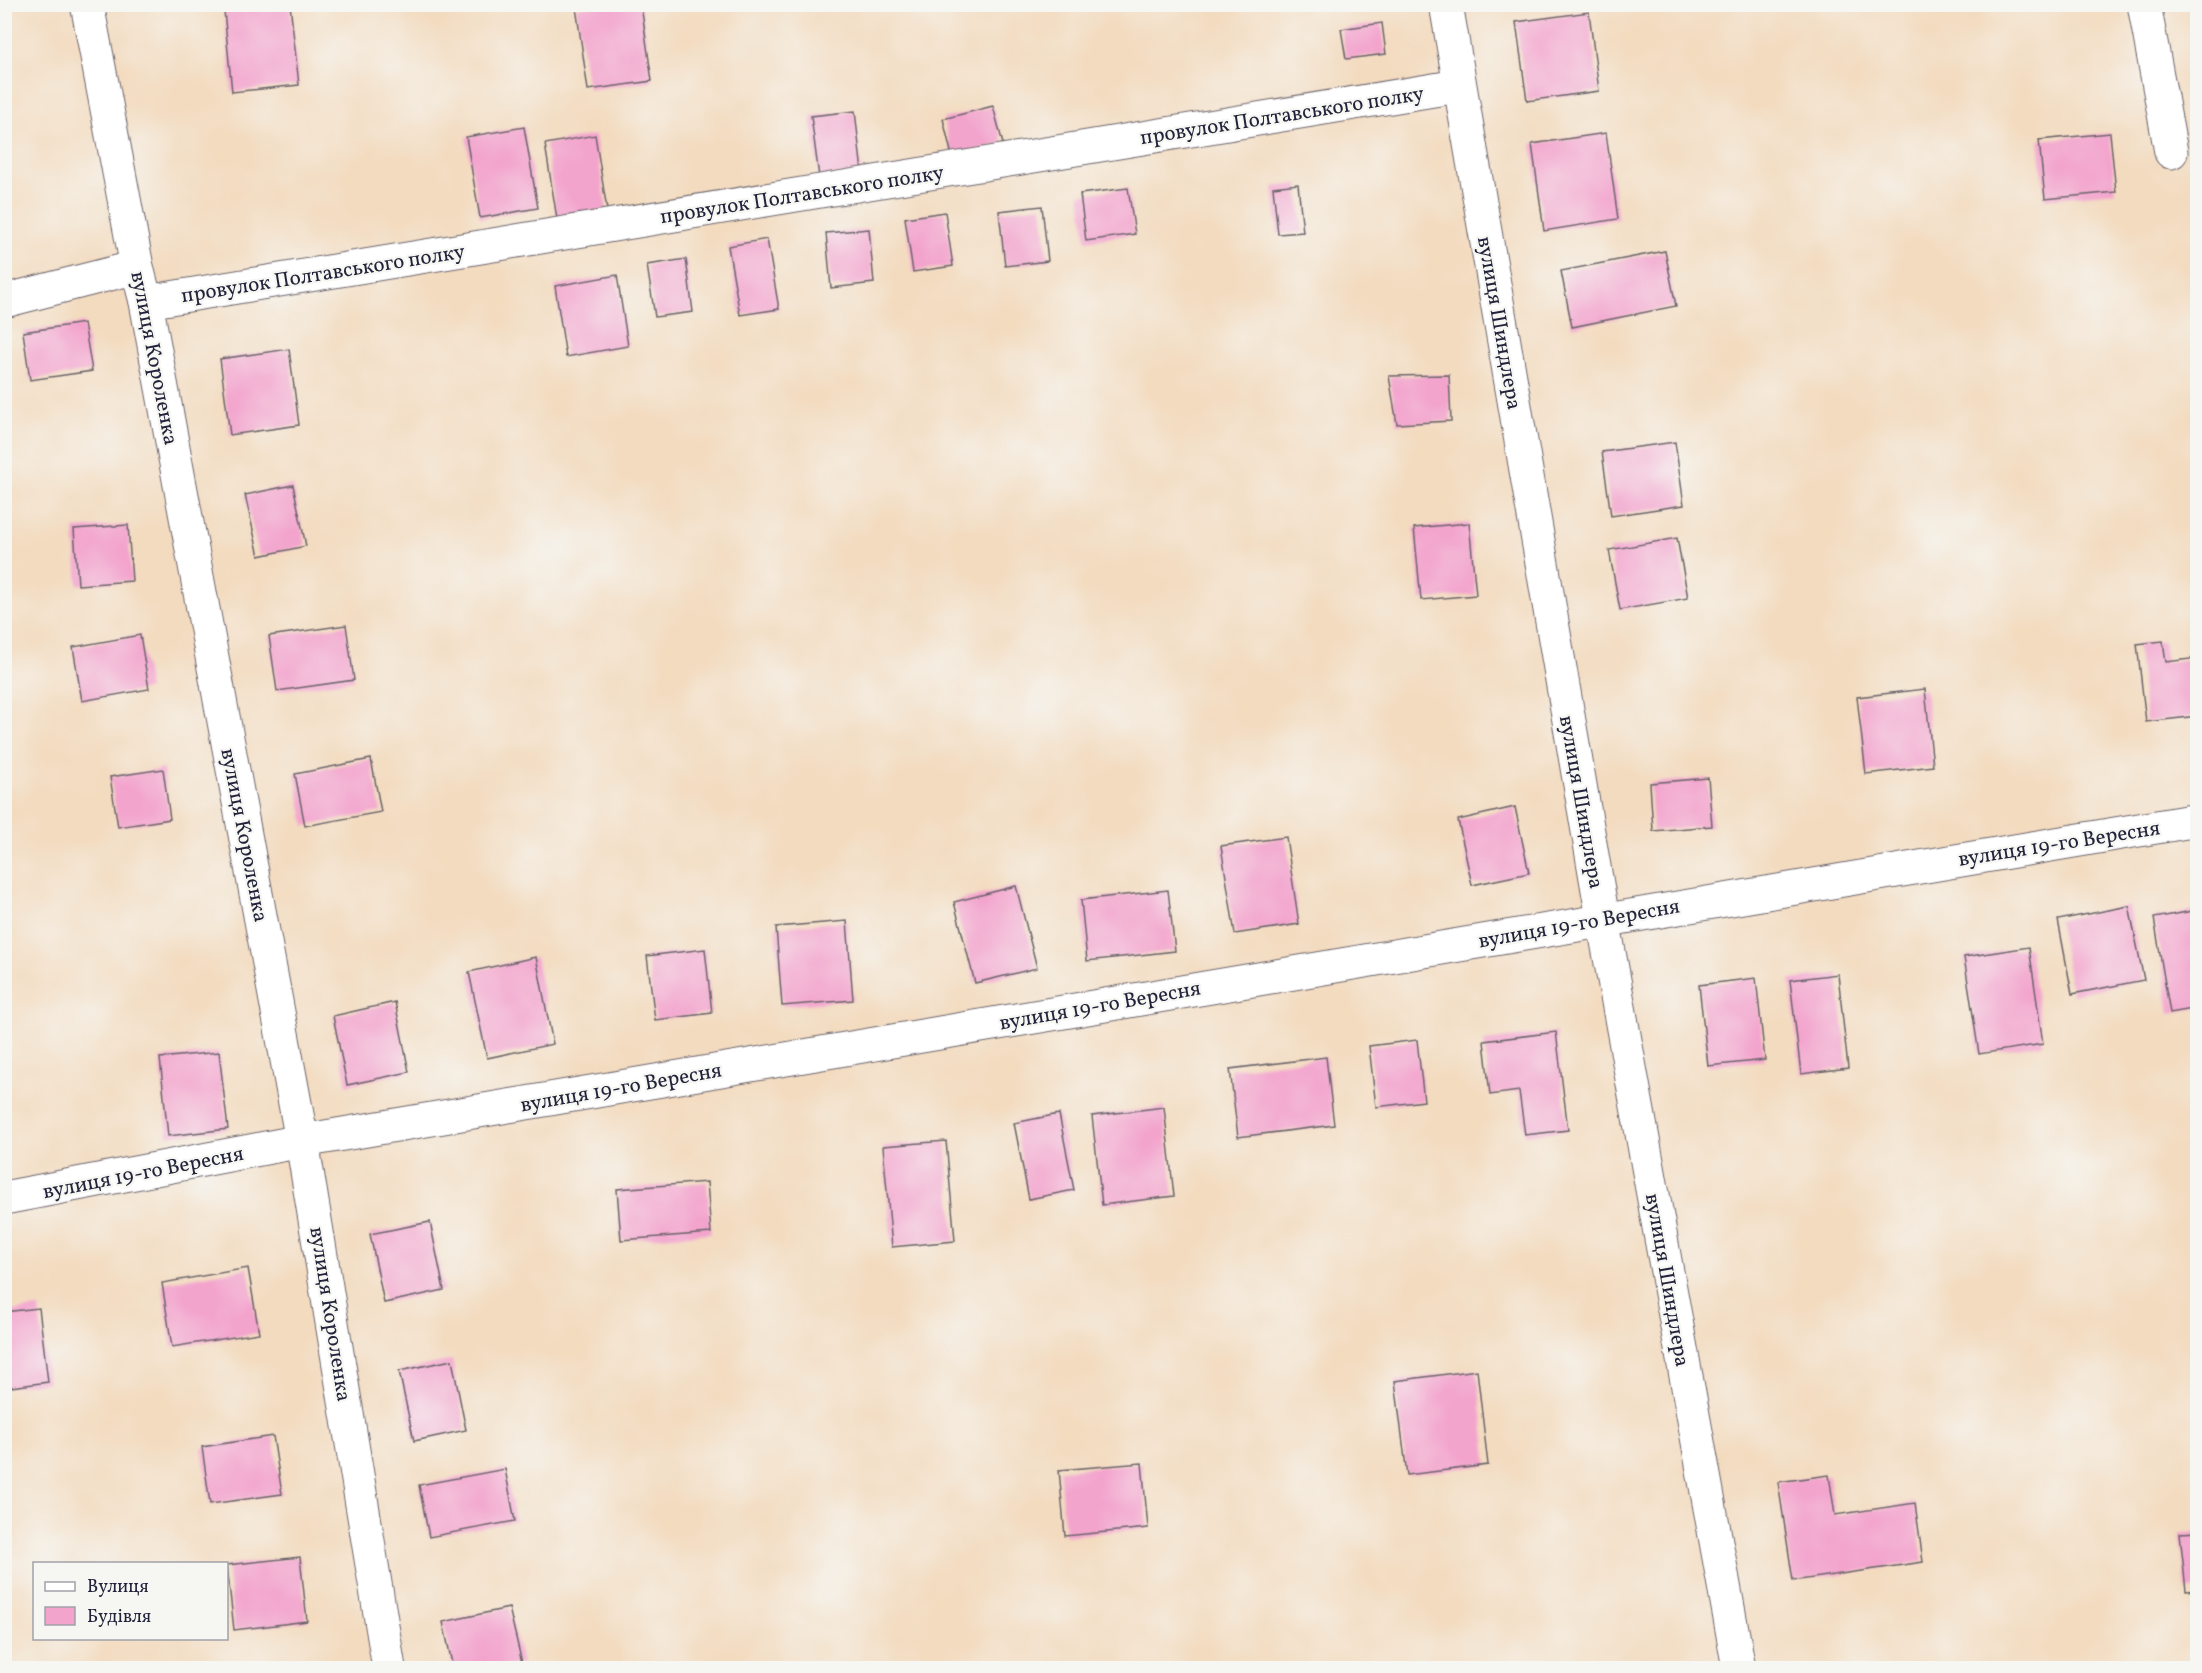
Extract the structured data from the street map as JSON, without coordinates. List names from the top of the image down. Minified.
{"streets":{"street":["провулок Полтавського полку","вулиця Шиндлера","вулиця Короленка","вулиця 19-го Вересня"]},"crossings":[["провулок Полтавського полку","вулиця Шиндлера"],["провулок Полтавського полку","вулиця Короленка"],["вулиця Шиндлера","вулиця 19-го Вересня"],["вулиця Короленка","вулиця 19-го Вересня"]],"legend":["Вулиця","Будівля"]}
